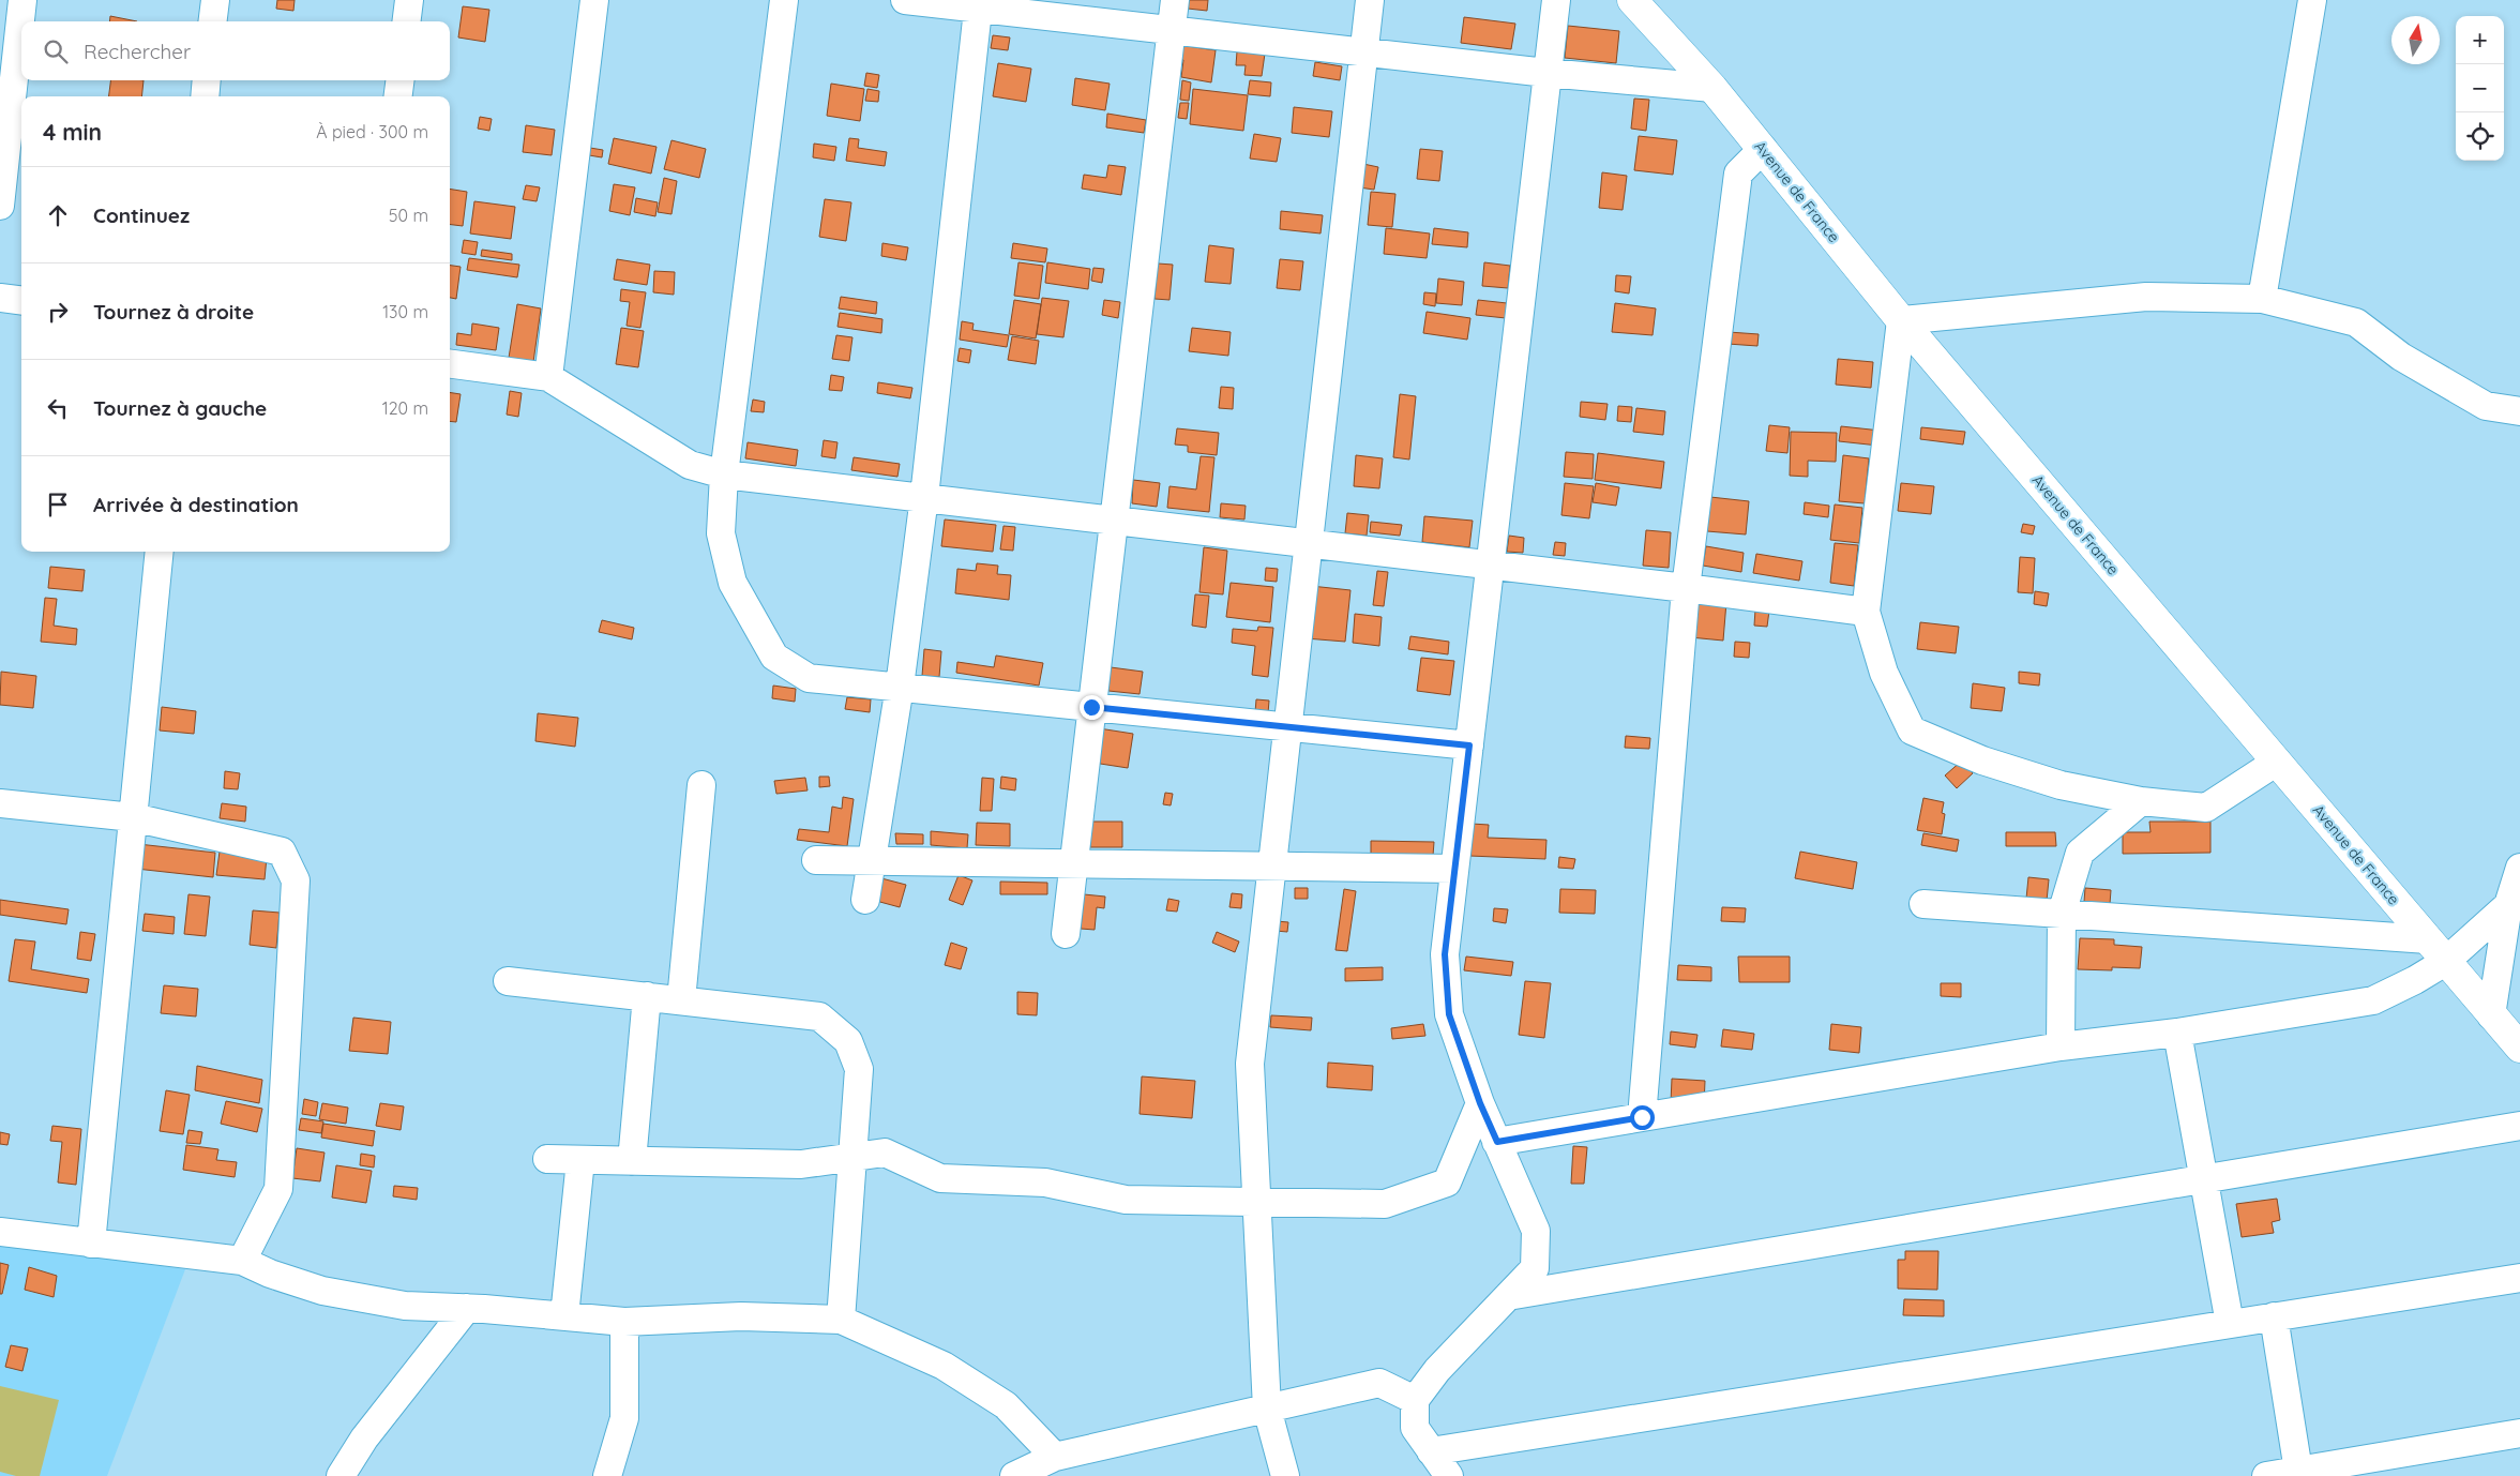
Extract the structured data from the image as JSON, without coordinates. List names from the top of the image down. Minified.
{"streets":{"main road":["Avenue de France"]},"north":"top","page":{"map_buttons":["+","−"],"search":"Rechercher","heading":["4 min","À pied · 300 m"],"list":[["Continuez","50 m"],["Tournez à droite","130 m"],["Tournez à gauche","120 m"],"Arrivée à destination"]}}
